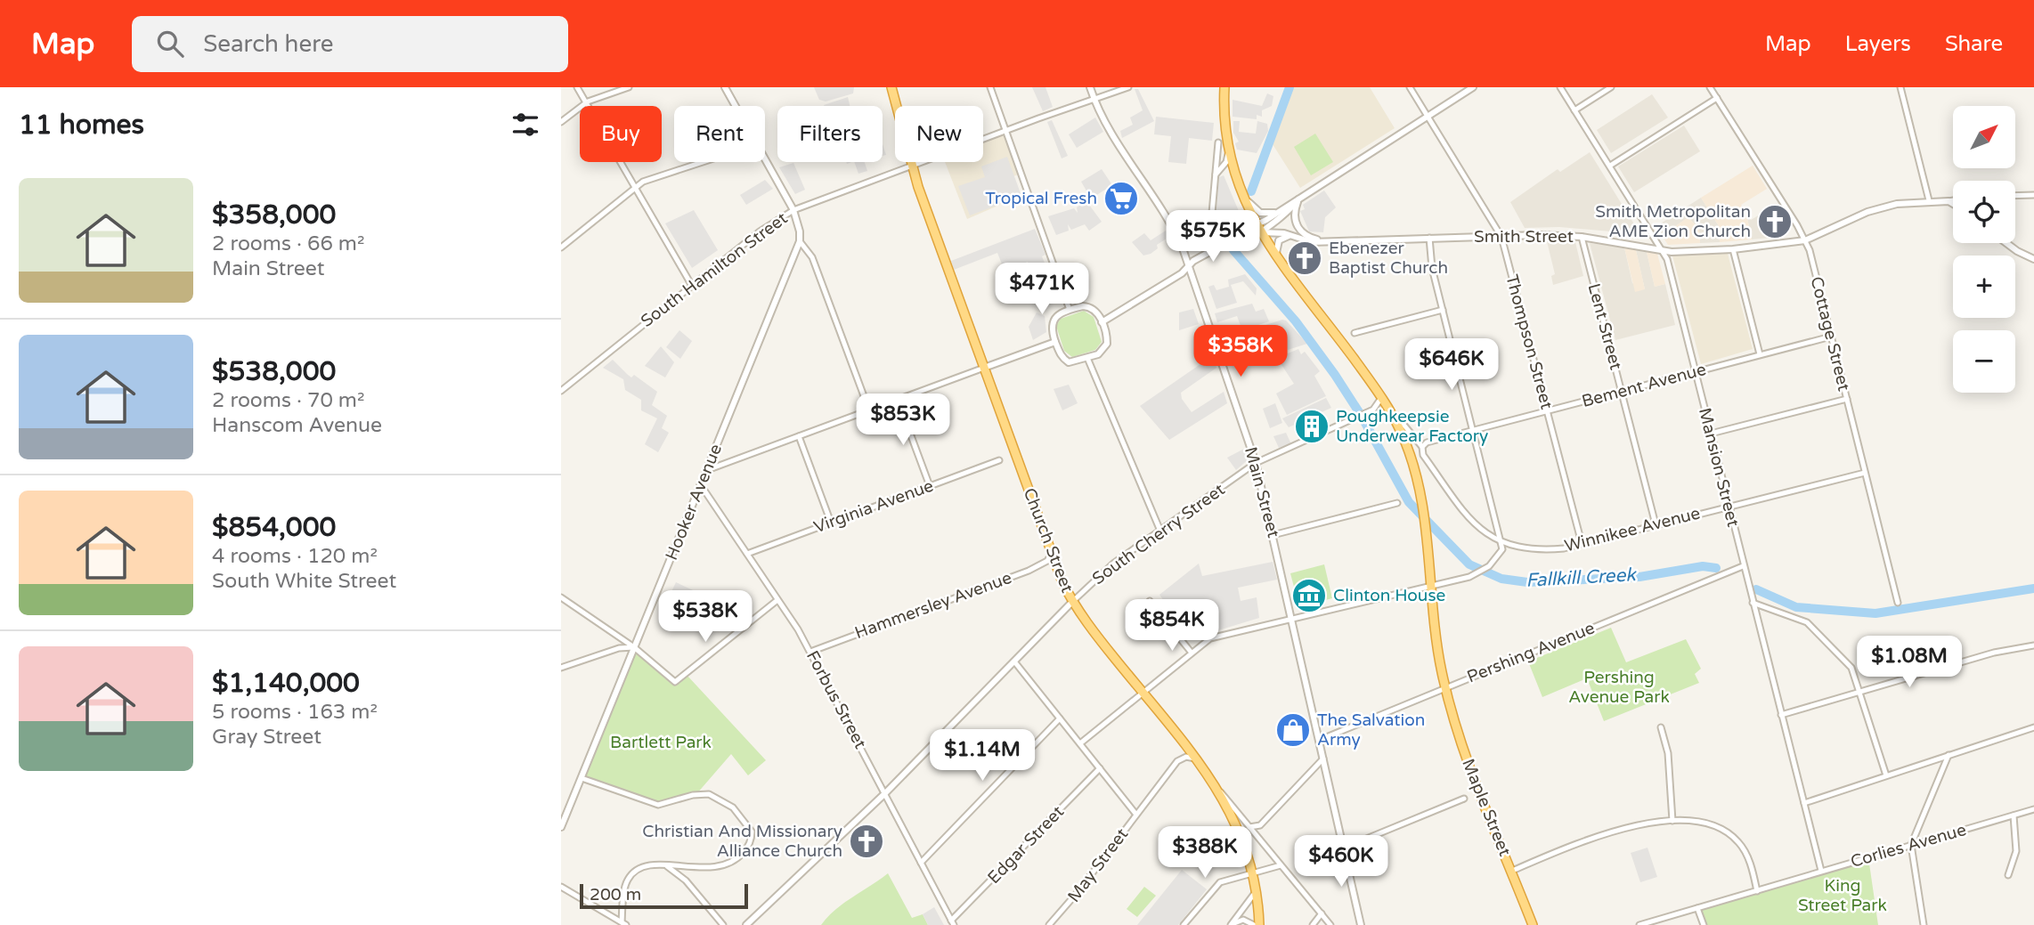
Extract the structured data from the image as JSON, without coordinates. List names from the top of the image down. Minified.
{"streets":{"highway":["Winnikee Avenue","Church Street","Maple Street"],"street":["Smith Street","South Hamilton Street","Lent Street","Cottage Street","Thompson Street","Bement Avenue","Mansion Street","Main Street","Hooker Avenue","Virginia Avenue","South Cherry Street","Hammersley Avenue","Pershing Avenue","Forbus Street","Edgar Street","Corlies Avenue","May Street"]},"crossings":[["Smith Street","Lent Street"],["Smith Street","Cottage Street"],["Smith Street","Thompson Street"],["Smith Street","Mansion Street"],["Smith Street","Winnikee Avenue"],["South Hamilton Street","Main Street"],["South Hamilton Street","Church Street"],["Lent Street","Bement Avenue"],["Lent Street","Winnikee Avenue"],["Cottage Street","Bement Avenue"],["Cottage Street","Winnikee Avenue"],["Thompson Street","Bement Avenue"],["Thompson Street","Winnikee Avenue"],["Bement Avenue","Mansion Street"],["Bement Avenue","Winnikee Avenue"],["Mansion Street","Winnikee Avenue"],["Mansion Street","Pershing Avenue"],["Mansion Street","Corlies Avenue"],["Main Street","South Cherry Street"],["Main Street","Pershing Avenue"],["Hooker Avenue","Forbus Street"],["Virginia Avenue","Forbus Street"],["Winnikee Avenue","South Cherry Street"],["Winnikee Avenue","Maple Street"],["South Cherry Street","Church Street"],["South Cherry Street","Forbus Street"],["Church Street","Hammersley Avenue"],["Church Street","May Street"],["Hammersley Avenue","Forbus Street"],["Pershing Avenue","Maple Street"],["Forbus Street","Edgar Street"]],"water":["Fallkill Creek"],"parks":["Pershing Avenue Park","Bartlett Park","King Street Park"],"places":{"supermarket":["Tropical Fresh"],"church":["Smith Metropolitan AME Zion Church","Ebenezer Baptist Church","Christian And Missionary Alliance Church"],"building":["Poughkeepsie Underwear Factory"],"museum":["Clinton House"],"shop":["The Salvation Army"]},"scale_bar":"200 m","north":"top right","page":{"header":"Map","search":"Search here","nav":["Map","Layers","Share"],"heading":"11 homes","map_buttons":["+","−"],"chip":["Buy","Rent","Filters","New"],"list":[{"name":"$358,000","note":"2 rooms · 66 m² · Main Street"},{"name":"$538,000","note":"2 rooms · 70 m² · Hanscom Avenue"},{"name":"$854,000","note":"4 rooms · 120 m² · South White Street"},{"name":"$1,140,000","note":"5 rooms · 163 m² · Gray Street"}],"price":["$575K","$471K","$358K","$646K","$853K","$538K","$854K","$1.08M","$1.14M","$388K","$460K"],"scale":"200 m"}}
